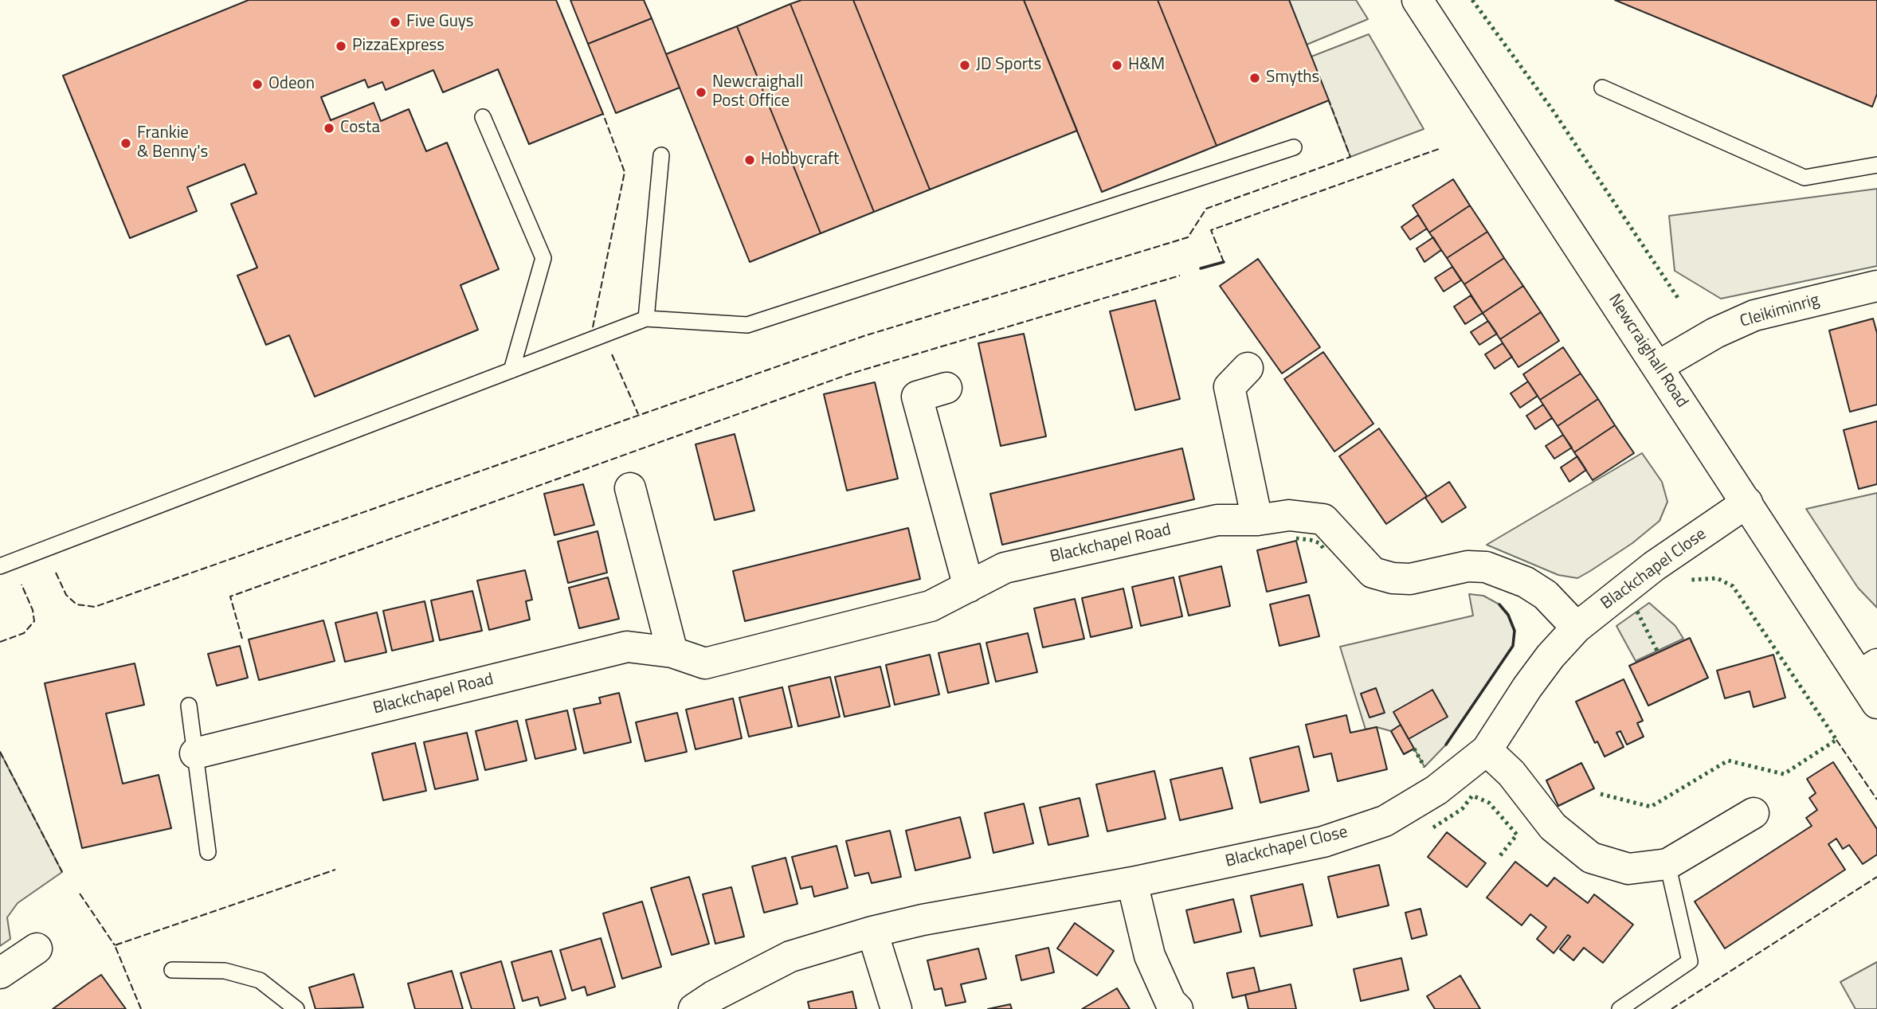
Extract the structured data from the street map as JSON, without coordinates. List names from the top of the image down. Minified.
{"streets":{"street":["Cleikiminrig","Newcraighall Road","Blackchapel Road","Blackchapel Close"]},"crossings":[["Cleikiminrig","Newcraighall Road"],["Newcraighall Road","Blackchapel Close"],["Blackchapel Road","Blackchapel Close"]],"places":["Five Guys","PizzaExpress","JD Sports","H&M","Smyths","Odeon","Newcraighall Post Office","Costa","Frankie & Benny's","Hobbycraft"]}
